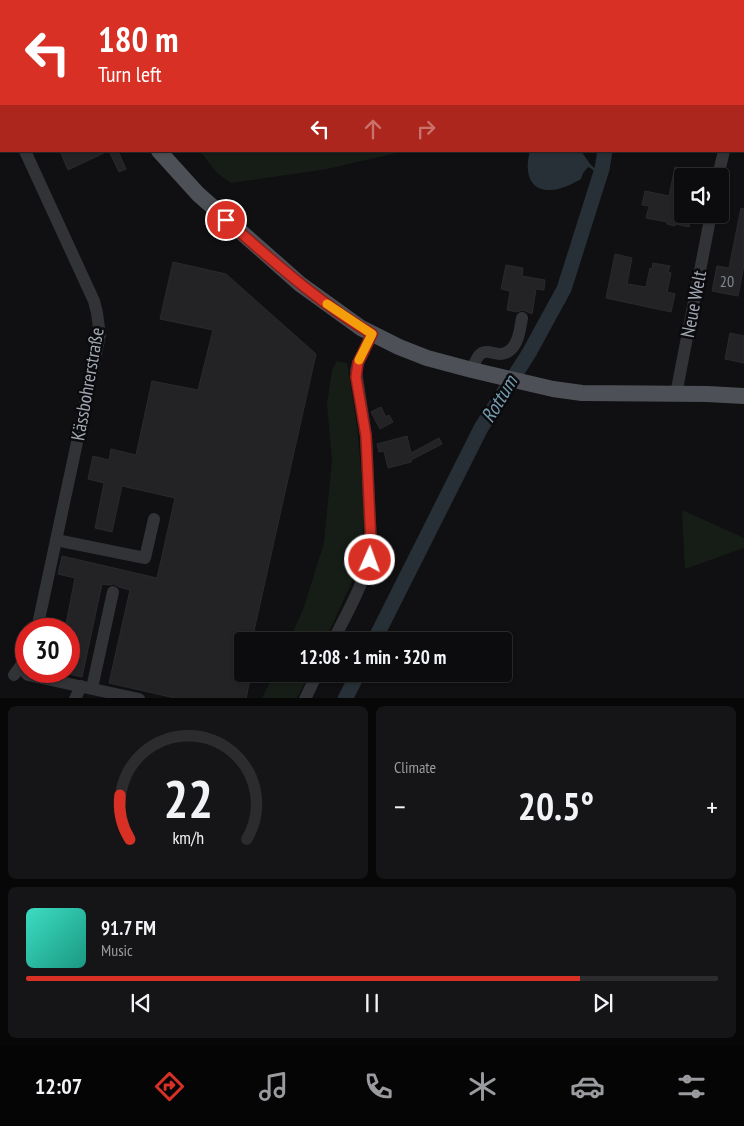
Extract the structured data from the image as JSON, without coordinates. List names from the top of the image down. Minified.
{"streets":{"street":["Neue Welt","Kässbohrerstraße"]},"water":["Rottum"],"house_numbers":["20"],"page":{"turn":["180 m","Turn left"],"limit":"30","trip":"12:08 · 1 min · 320 m","tile":"Climate","heat":["−","20.5°","+"],"song":["91.7 FM","Music"],"tabs":"12:07","gauge":["22","km/h"]}}
